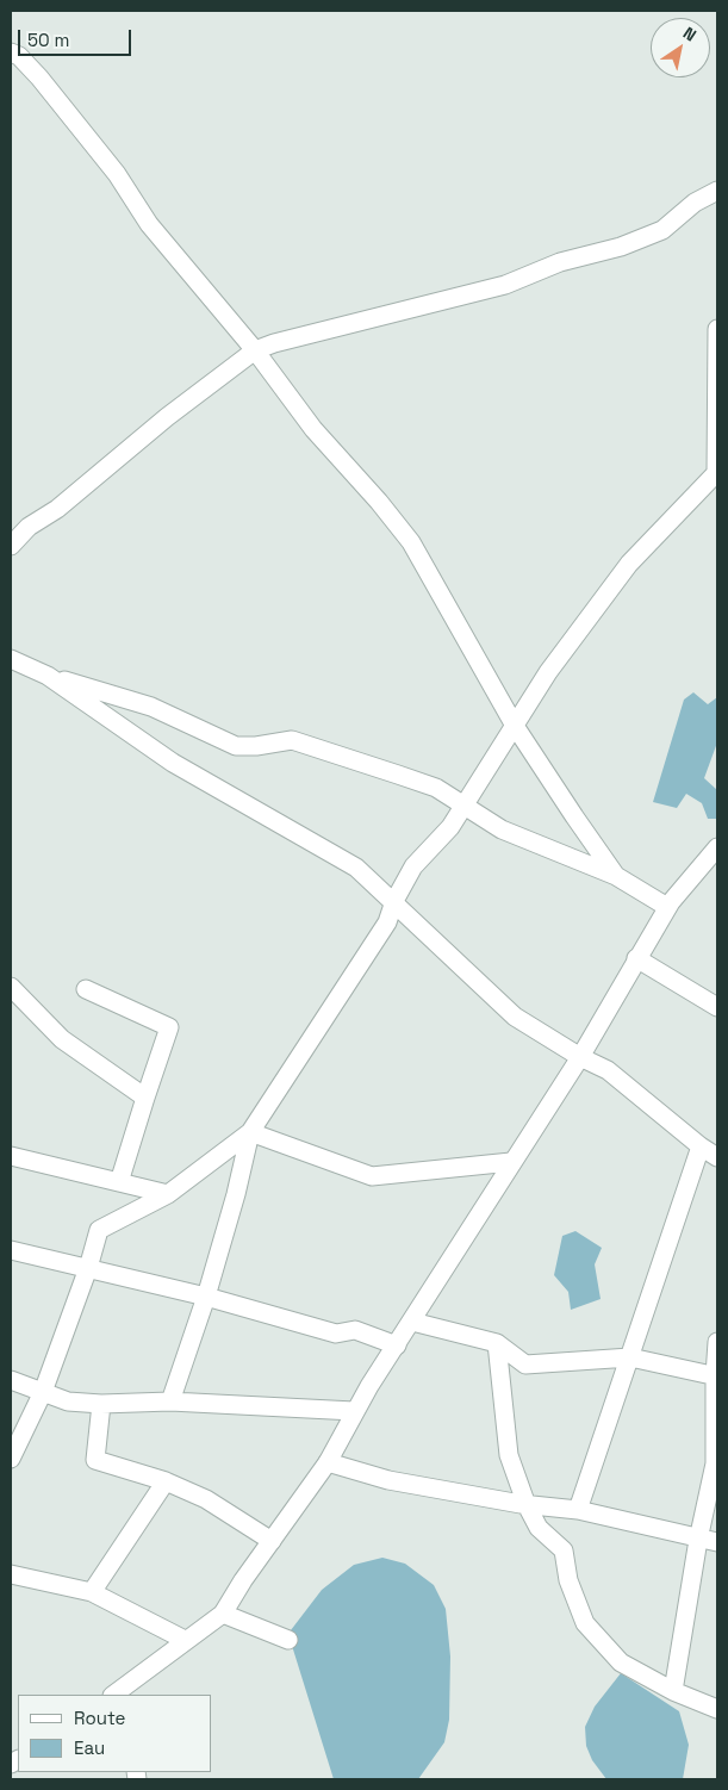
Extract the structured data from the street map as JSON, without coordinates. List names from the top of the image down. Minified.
{"legend":["Route","Eau"],"scale_bar":"50 m","north":"top right"}
